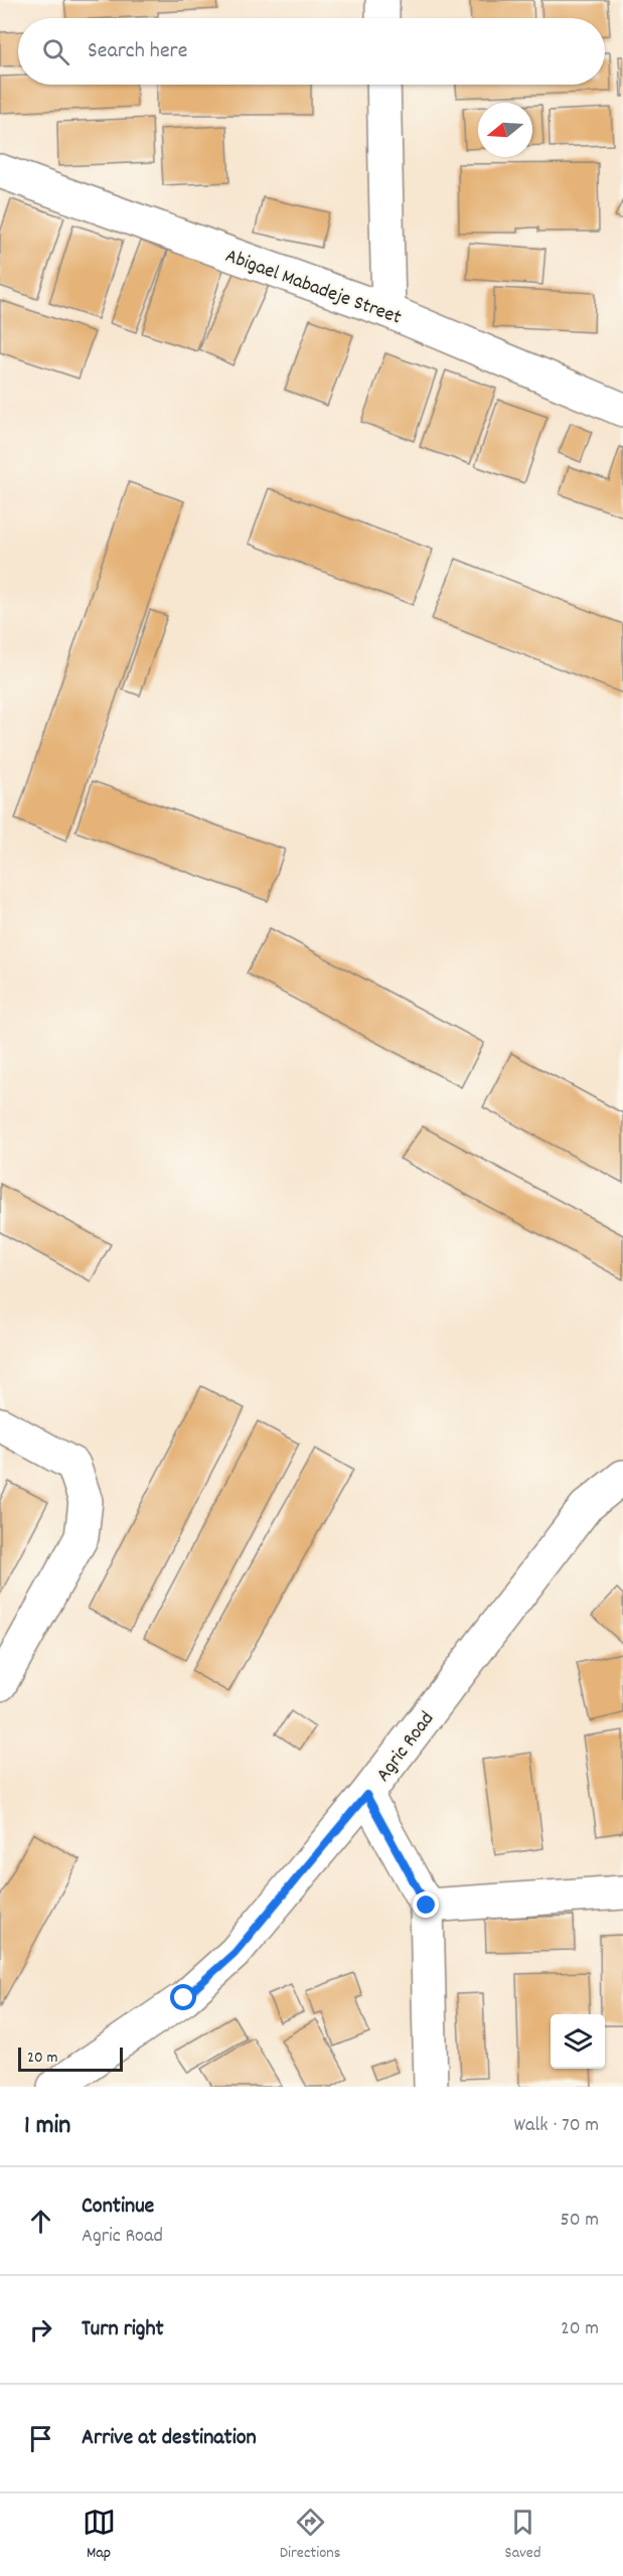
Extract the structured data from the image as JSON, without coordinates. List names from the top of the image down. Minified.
{"streets":{"street":["Abigael Mabadeje Street","Agric Road"]},"scale_bar":"20 m","north":"left","page":{"search":"Search here","scale":"20 m","heading":["1 min","Walk · 70 m"],"list":[["Continue","Agric Road","50 m"],["Turn right","20 m"],"Arrive at destination"],"nav":["Map","Directions","Saved"]}}
